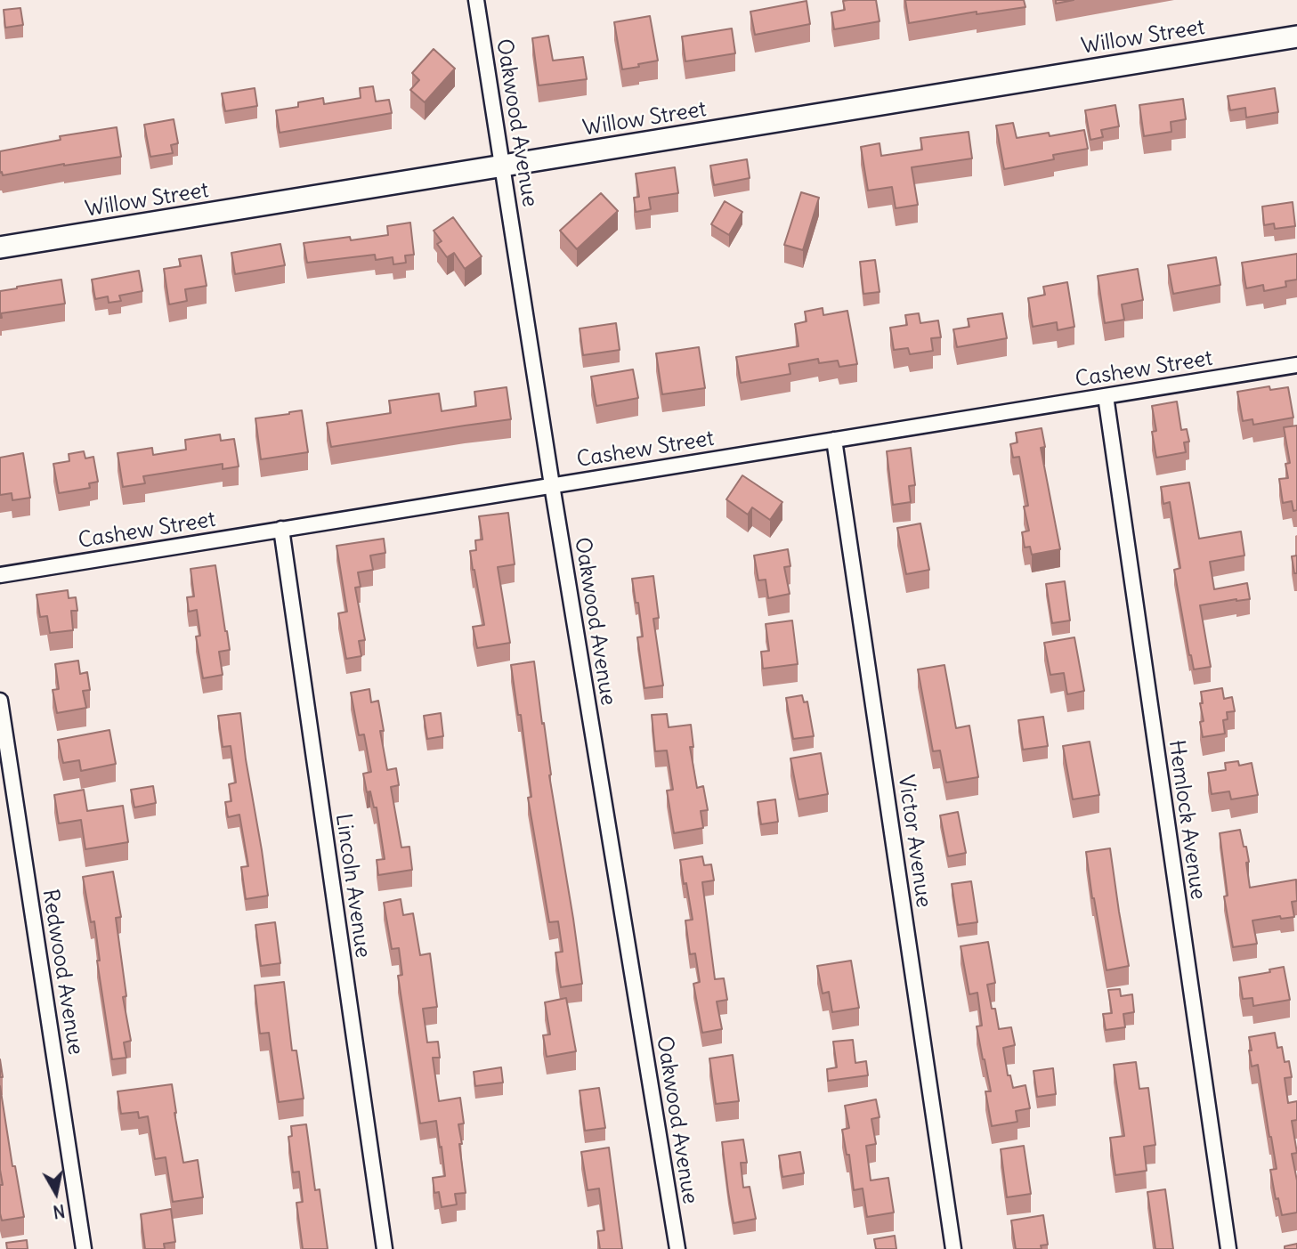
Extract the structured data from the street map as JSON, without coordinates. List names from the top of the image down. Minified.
{"streets":{"street":["Willow Street","Oakwood Avenue","Cashew Street","Hemlock Avenue","Victor Avenue","Lincoln Avenue","Redwood Avenue"]},"crossings":[["Willow Street","Oakwood Avenue"],["Oakwood Avenue","Cashew Street"],["Cashew Street","Hemlock Avenue"],["Cashew Street","Victor Avenue"],["Cashew Street","Lincoln Avenue"]],"north":"bottom"}
